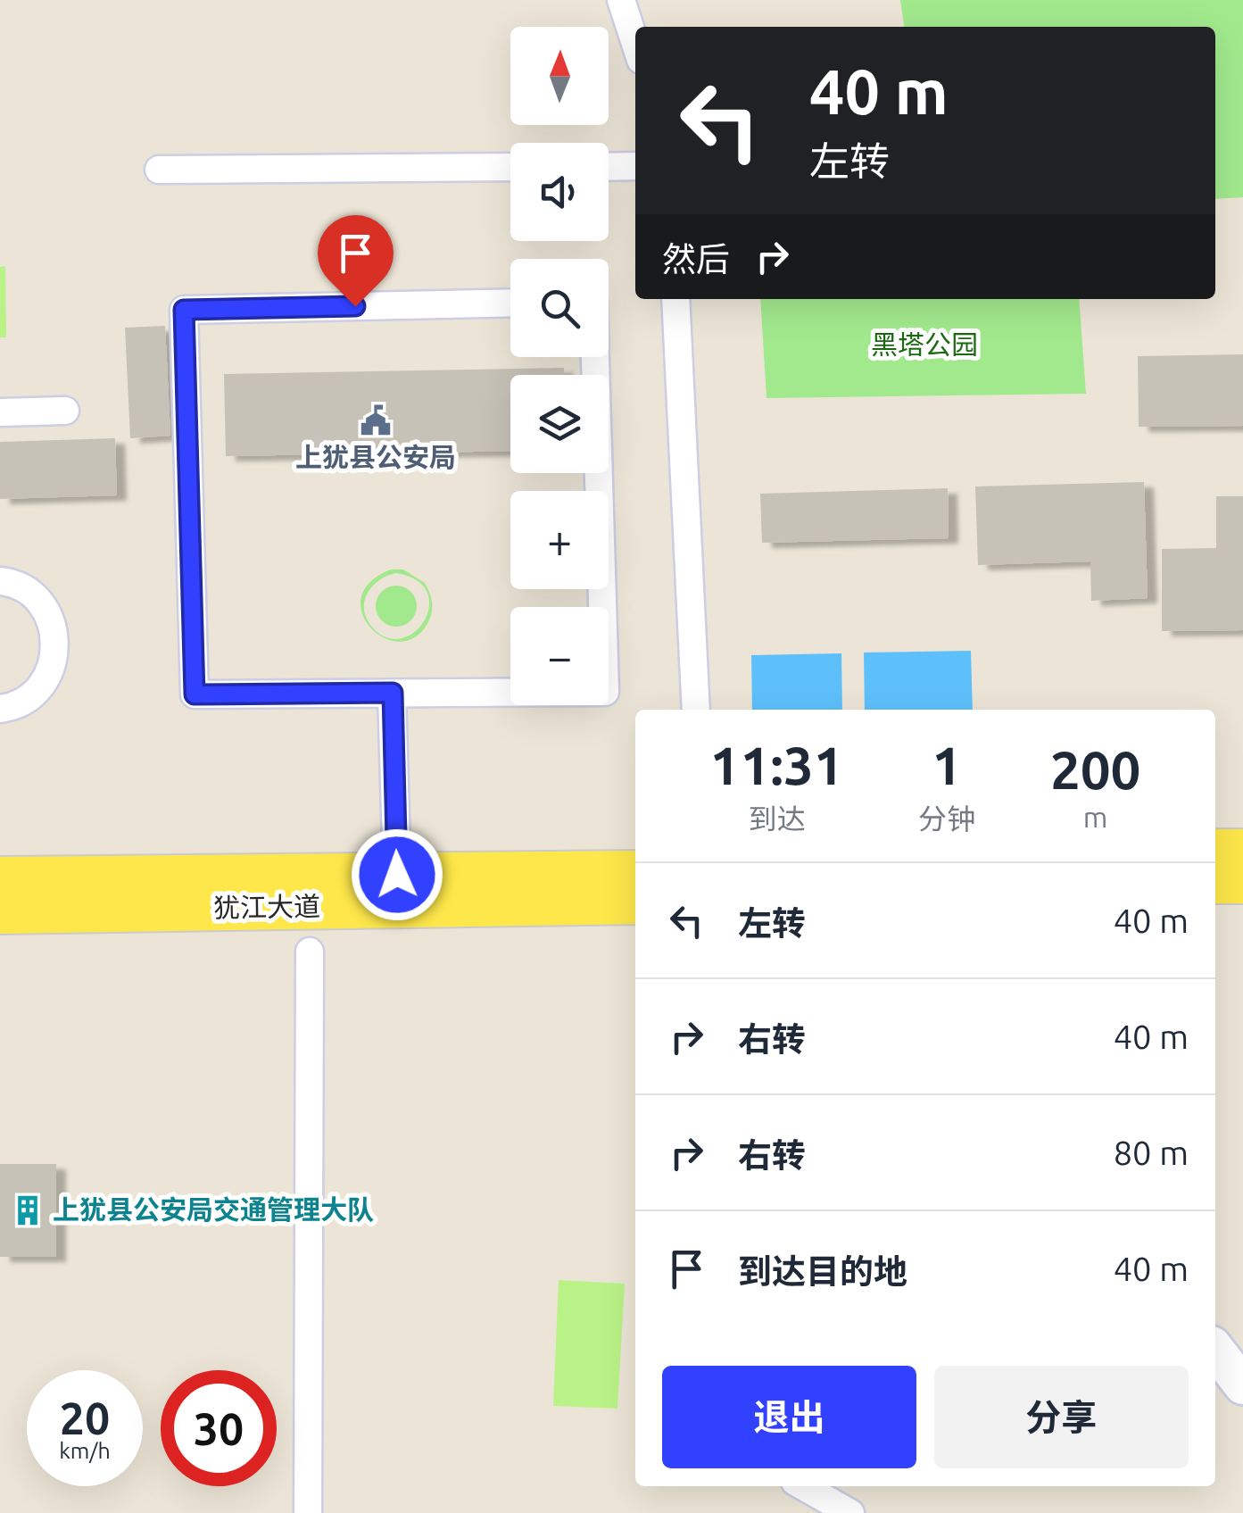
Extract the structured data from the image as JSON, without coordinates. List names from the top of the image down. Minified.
{"streets":{"main road":["犹江大道"]},"parks":["黑塔公园"],"places":{"public building":["上犹县公安局"],"building":["上犹县公安局交通管理大队"]},"north":"top","page":{"map_buttons":["+","−"],"turn":["40 m","左转"],"then":"然后","eta":["11:31","到达","1","分钟","200","m"],"list":[{"name":"左转","value":"40 m"},{"name":"右转","value":"40 m"},{"name":"右转","value":"80 m"},{"name":"到达目的地","value":"40 m"}],"buttons":["退出","分享"],"speed":"20 km/h","limit":"30"}}
